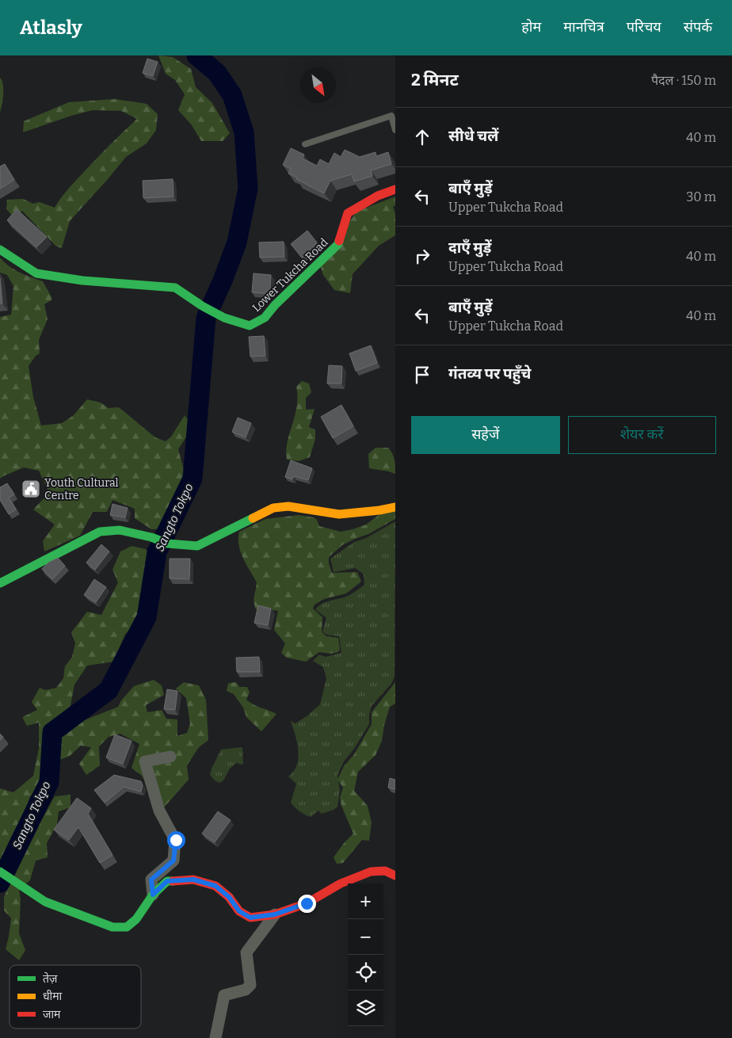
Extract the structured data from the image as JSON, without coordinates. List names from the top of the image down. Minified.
{"streets":{"street":["Lower Tukcha Road"]},"water":["Sangto Tokpo"],"places":{"public building":["Youth Cultural Centre"]},"legend":["तेज़","धीमा","जाम"],"north":"bottom right","page":{"header":"Atlasly","nav":["होम","मानचित्र","परिचय","संपर्क"],"heading":["2 मिनट","पैदल · 150 m"],"list":[["सीधे चलें","40 m"],["बाएँ मुड़ें","Upper Tukcha Road","30 m"],["दाएँ मुड़ें","Upper Tukcha Road","40 m"],["बाएँ मुड़ें","Upper Tukcha Road","40 m"],"गंतव्य पर पहुँचे"],"buttons":["सहेजें","शेयर करें"],"map_buttons":["+","−"]}}
